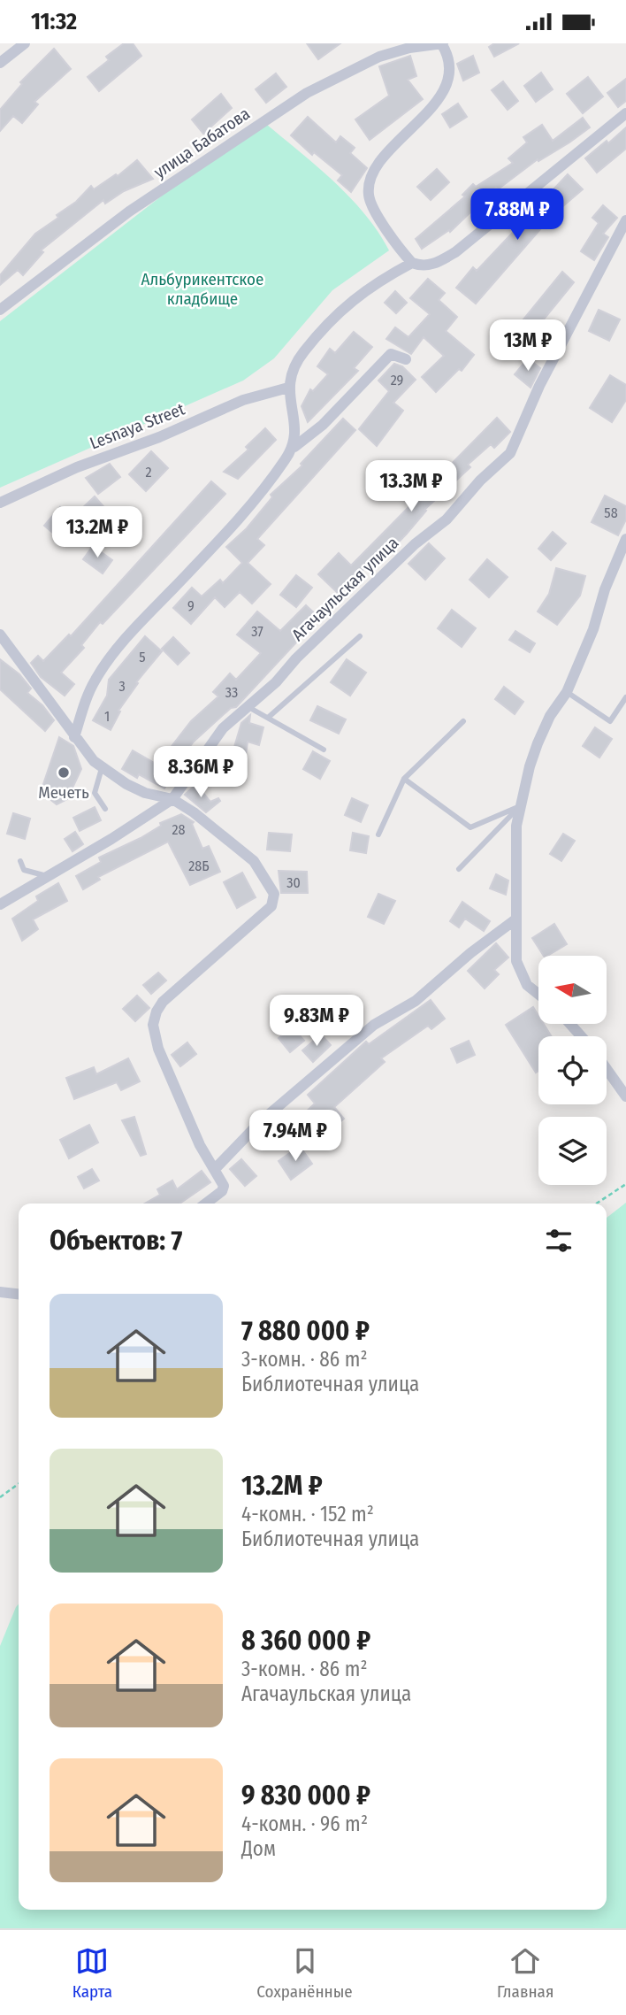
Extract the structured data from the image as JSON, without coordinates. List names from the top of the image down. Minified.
{"streets":{"street":["улица Бабатова","Lesnaya Street","Агачаульская улица"]},"parks":["Альбурикентское кладбище"],"places":["Мечеть"],"house_numbers":["29","2","58","9","37","5","3","33","1","28","28Б","30"],"north":"left","page":{"status":"11:32","price":["7.88M ₽","13M ₽","13.3M ₽","13.2M ₽","8.36M ₽","9.83M ₽","7.94M ₽"],"heading":"Объектов: 7","list":[{"name":"7 880 000 ₽","note":"3-комн. · 86 m² · Библиотечная улица"},{"name":"13.2M ₽","note":"4-комн. · 152 m² · Библиотечная улица"},{"name":"8 360 000 ₽","note":"3-комн. · 86 m² · Агачаульская улица"},{"name":"9 830 000 ₽","note":"4-комн. · 96 m² · Дом"}],"tabs":["Карта","Сохранённые","Главная"]}}
